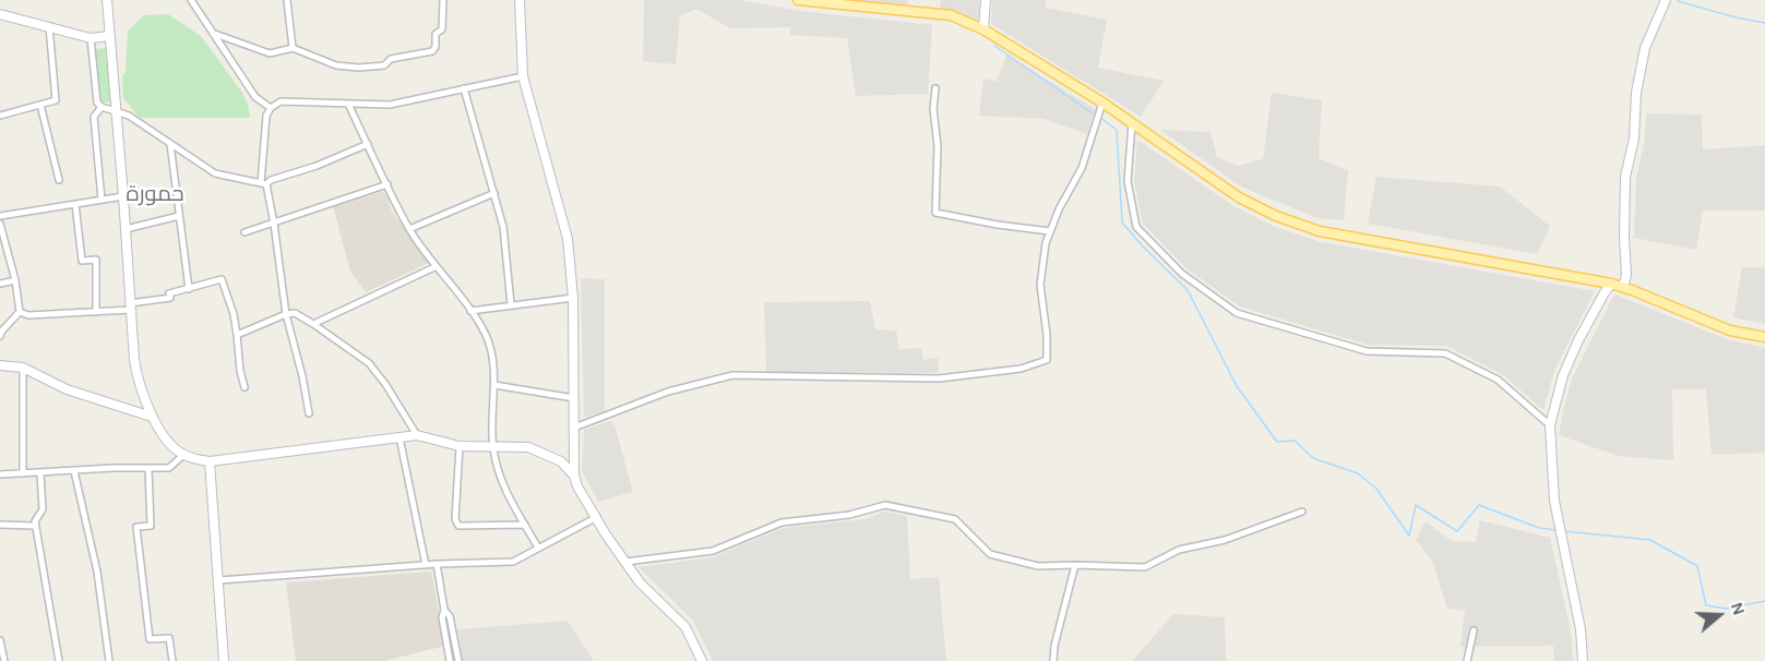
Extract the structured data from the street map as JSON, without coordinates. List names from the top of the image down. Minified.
{"districts":["حمورة"],"north":"right"}
